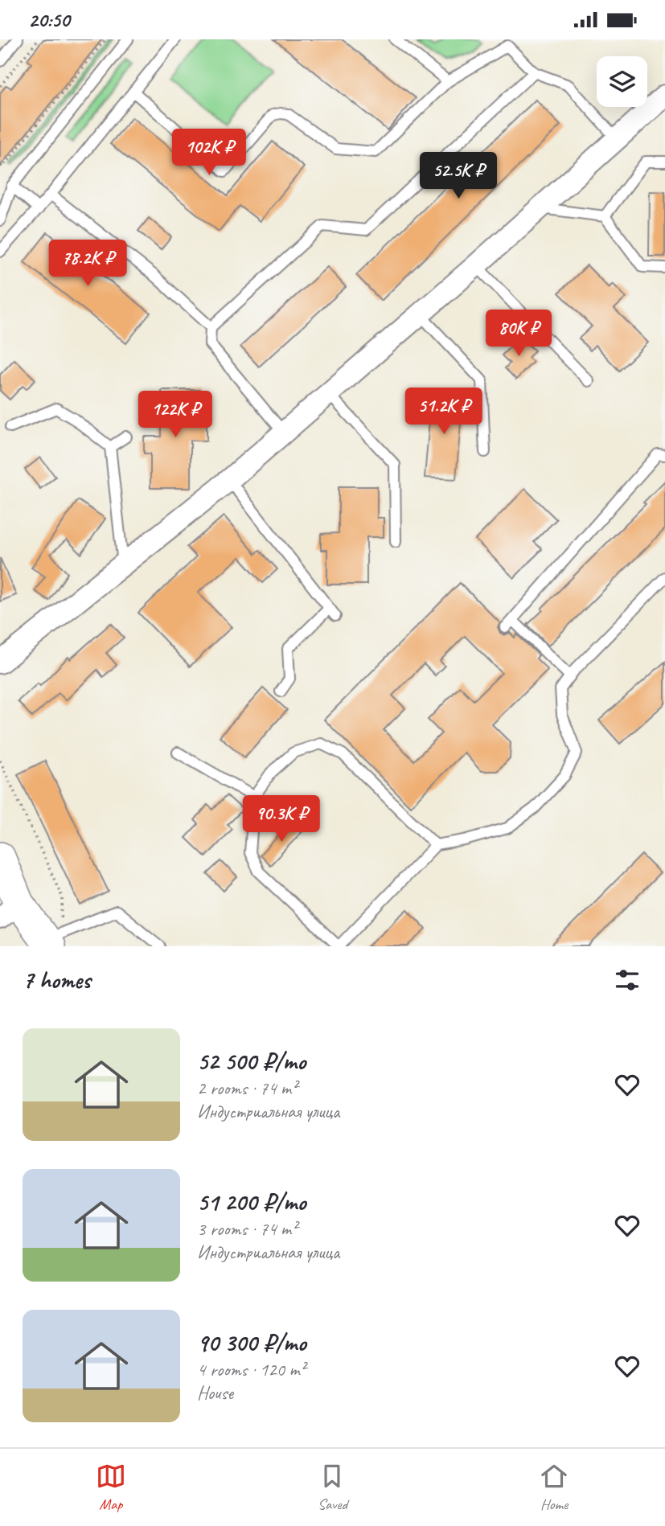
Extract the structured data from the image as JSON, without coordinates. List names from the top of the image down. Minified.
{"page":{"status":"20:50","price":["102K ₽","52.5K ₽","78.2K ₽","80K ₽","51.2K ₽","122K ₽","90.3K ₽"],"heading":"7 homes","list":[{"name":"52 500 ₽/mo","note":"2 rooms · 74 m² · Индустриальная улица"},{"name":"51 200 ₽/mo","note":"3 rooms · 74 m² · Индустриальная улица"},{"name":"90 300 ₽/mo","note":"4 rooms · 120 m² · House"}],"tabs":["Map","Saved","Home"]}}
